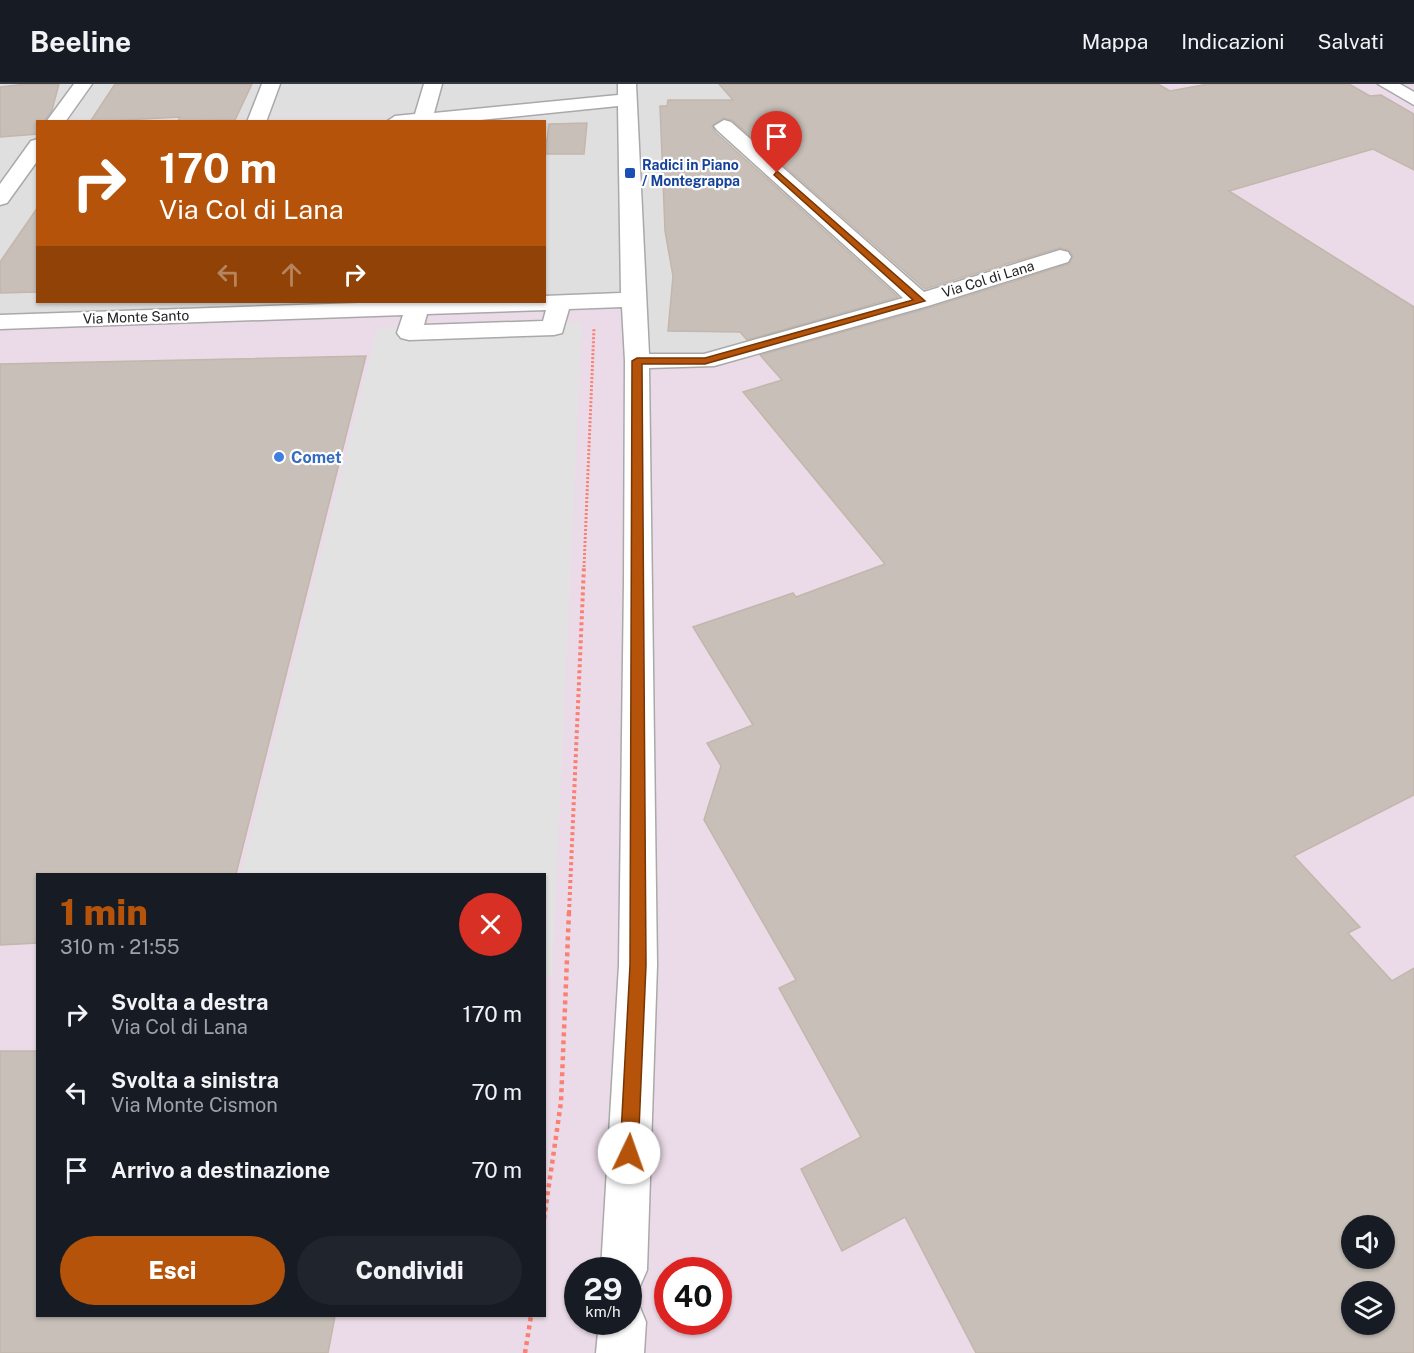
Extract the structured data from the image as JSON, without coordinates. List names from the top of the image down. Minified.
{"streets":{"street":["Via Col di Lana","Via Monte Santo"]},"places":{"transit":["Radici in Piano / Montegrappa"],"other":["Comet"]},"page":{"header":"Beeline","nav":["Mappa","Indicazioni","Salvati"],"turn":["170 m","Via Col di Lana"],"heading":["1 min","310 m · 21:55"],"list":[{"name":"Svolta a destra","note":"Via Col di Lana","value":"170 m"},{"name":"Svolta a sinistra","note":"Via Monte Cismon","value":"70 m"},{"name":"Arrivo a destinazione","value":"70 m"}],"buttons":["Esci","Condividi"],"speed":"29 km/h","limit":"40"}}
